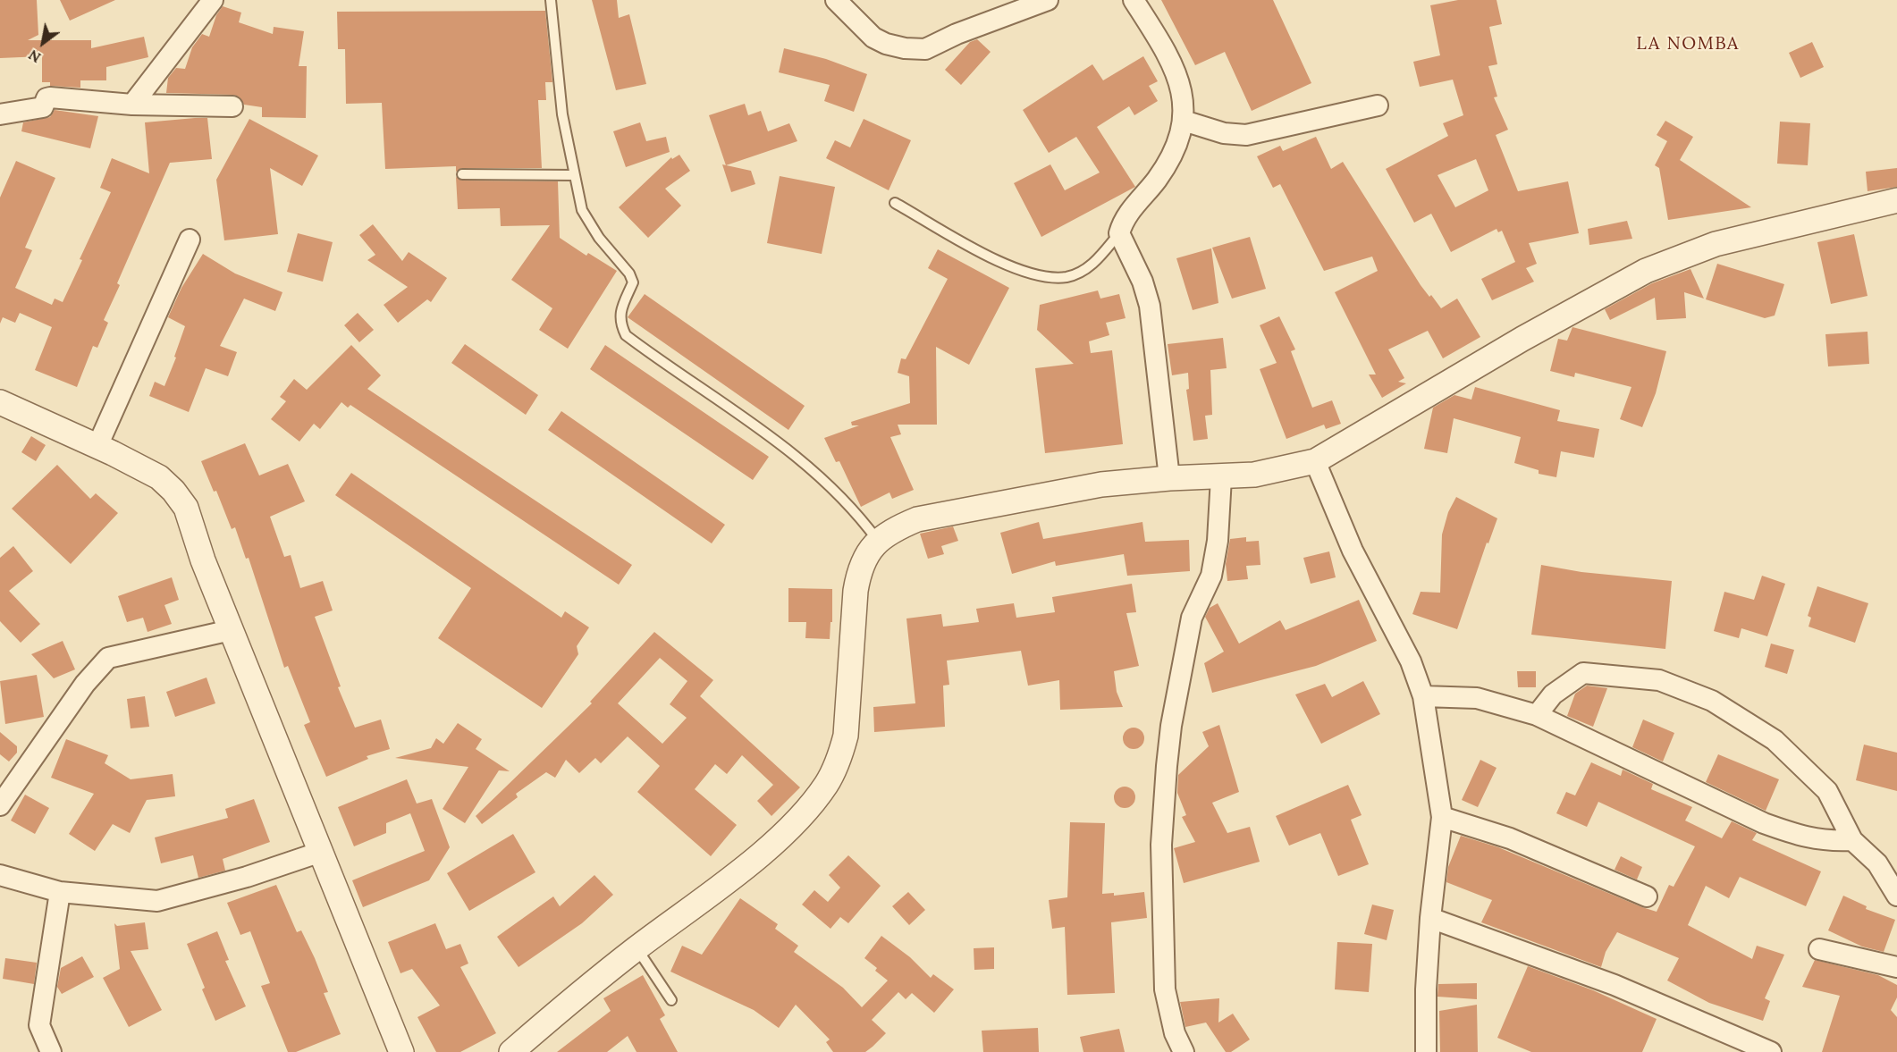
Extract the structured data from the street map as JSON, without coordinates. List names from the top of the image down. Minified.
{"districts":["LA NOMBA"],"north":"bottom left"}
